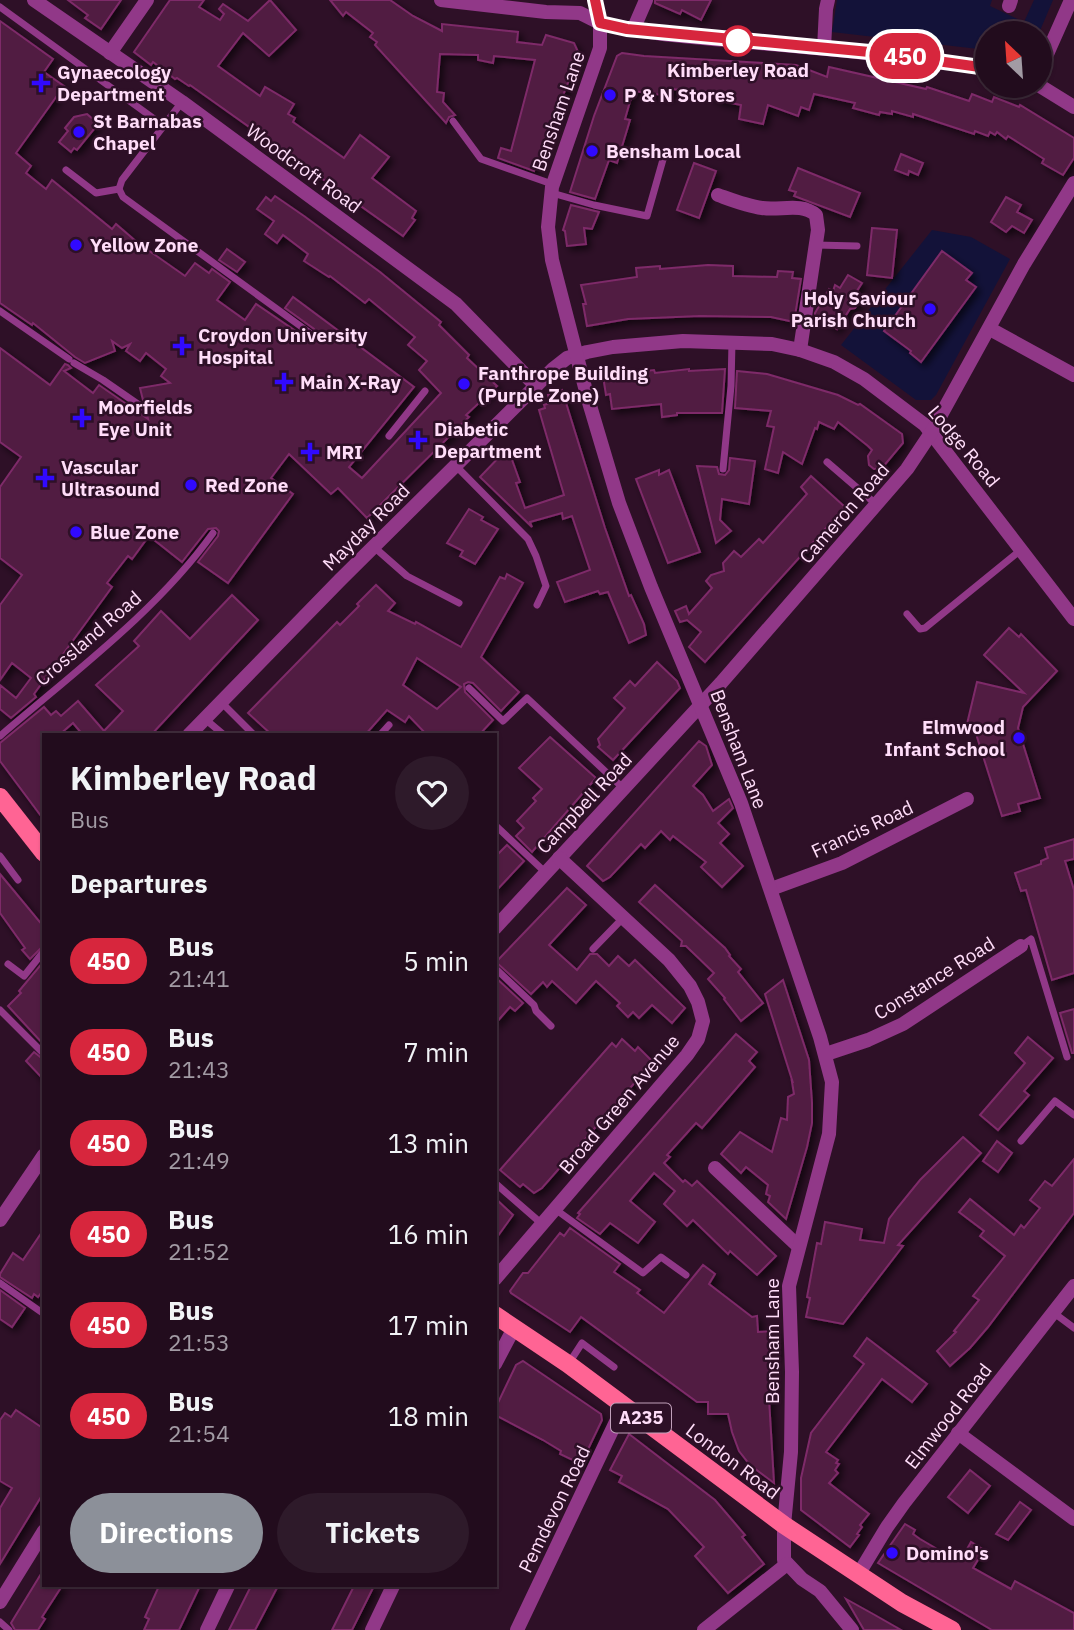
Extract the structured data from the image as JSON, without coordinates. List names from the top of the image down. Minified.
{"streets":{"main road":["A235","London Road"],"street":["Bensham Lane","Woodcroft Road","Lodge Road","Cameron Road","Mayday Road","Campbell Road","Francis Road","Constance Road","Broad Green Avenue","Elmwood Road","Pemdevon Road"],"lane":["Crossland Road"]},"crossings":[["Bensham Lane","Lodge Road"],["Bensham Lane","Cameron Road"],["Bensham Lane","Mayday Road"],["Bensham Lane","Campbell Road"],["Bensham Lane","Francis Road"],["Bensham Lane","Constance Road"],["Bensham Lane","London Road"],["Woodcroft Road","Mayday Road"],["Lodge Road","Cameron Road"],["Lodge Road","Mayday Road"],["Cameron Road","Campbell Road"],["Campbell Road","Broad Green Avenue"],["Elmwood Road","London Road"],["London Road","Pemdevon Road"]],"places":{"other":["Kimberley Road","P & N Stores","St Barnabas Chapel","Bensham Local","Yellow Zone","Holy Saviour Parish Church","Fanthrope Building (Purple Zone)","Red Zone","Blue Zone","Elmwood Infant School","Domino's"],"health":["Gynaecology Department","Croydon University Hospital","Main X-Ray","Moorfields Eye Unit","Diabetic Department","MRI","Vascular Ultrasound"]},"lines":["bus line 450"],"north":"top left","page":{"on_map":"450","heading":[["Kimberley Road","Bus"],"Departures"],"list":[{"mark":"450","name":"Bus","note":"21:41","value":"5 min"},{"mark":"450","name":"Bus","note":"21:43","value":"7 min"},{"mark":"450","name":"Bus","note":"21:49","value":"13 min"},{"mark":"450","name":"Bus","note":"21:52","value":"16 min"},{"mark":"450","name":"Bus","note":"21:53","value":"17 min"},{"mark":"450","name":"Bus","note":"21:54","value":"18 min"}],"buttons":["Directions","Tickets"]}}
